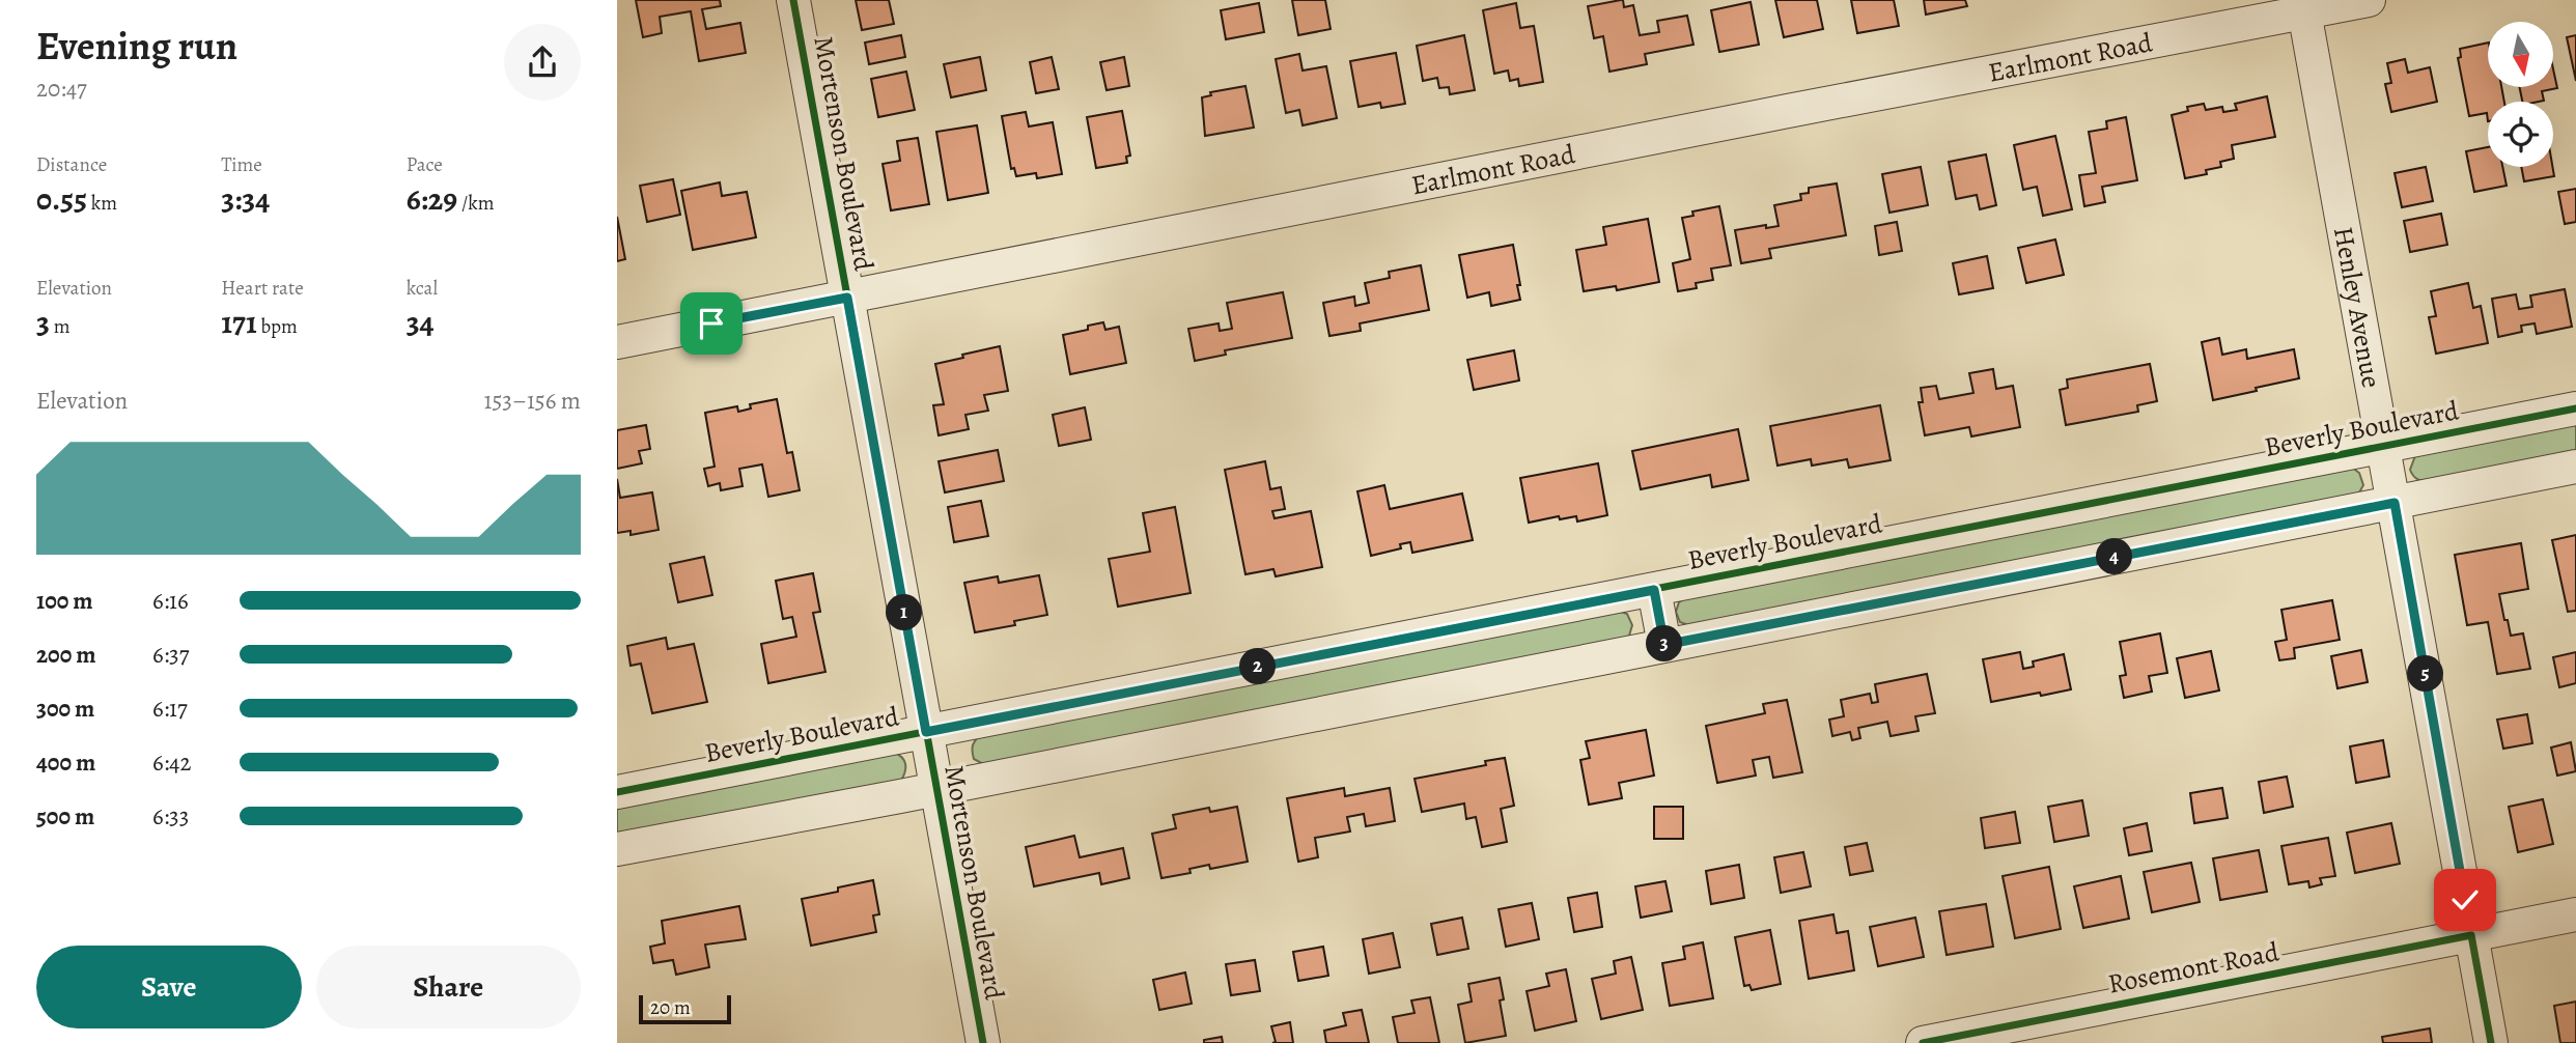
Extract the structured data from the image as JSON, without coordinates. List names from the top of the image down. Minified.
{"streets":{"street":["Earlmont Road","Mortenson Boulevard","Henley Avenue","Beverly Boulevard","Rosemont Road"]},"crossings":[["Earlmont Road","Mortenson Boulevard"],["Earlmont Road","Henley Avenue"],["Mortenson Boulevard","Beverly Boulevard"],["Henley Avenue","Beverly Boulevard"],["Henley Avenue","Rosemont Road"]],"scale_bar":"20 m","north":"bottom","page":{"heading":["Evening run","20:47"],"stats":[["Distance","0.55 km"],["Time","3:34"],["Pace","6:29 /km"],["Elevation","3 m"],["Heart rate","171 bpm"],["kcal","34"]],"chart":["Elevation","153–156 m"],"pins":["4","1","3","2","5"],"list":[{"name":"100 m","note":"6:16"},{"name":"200 m","note":"6:37"},{"name":"300 m","note":"6:17"},{"name":"400 m","note":"6:42"},{"name":"500 m","note":"6:33"}],"buttons":["Save","Share"],"scale":"20 m"}}
